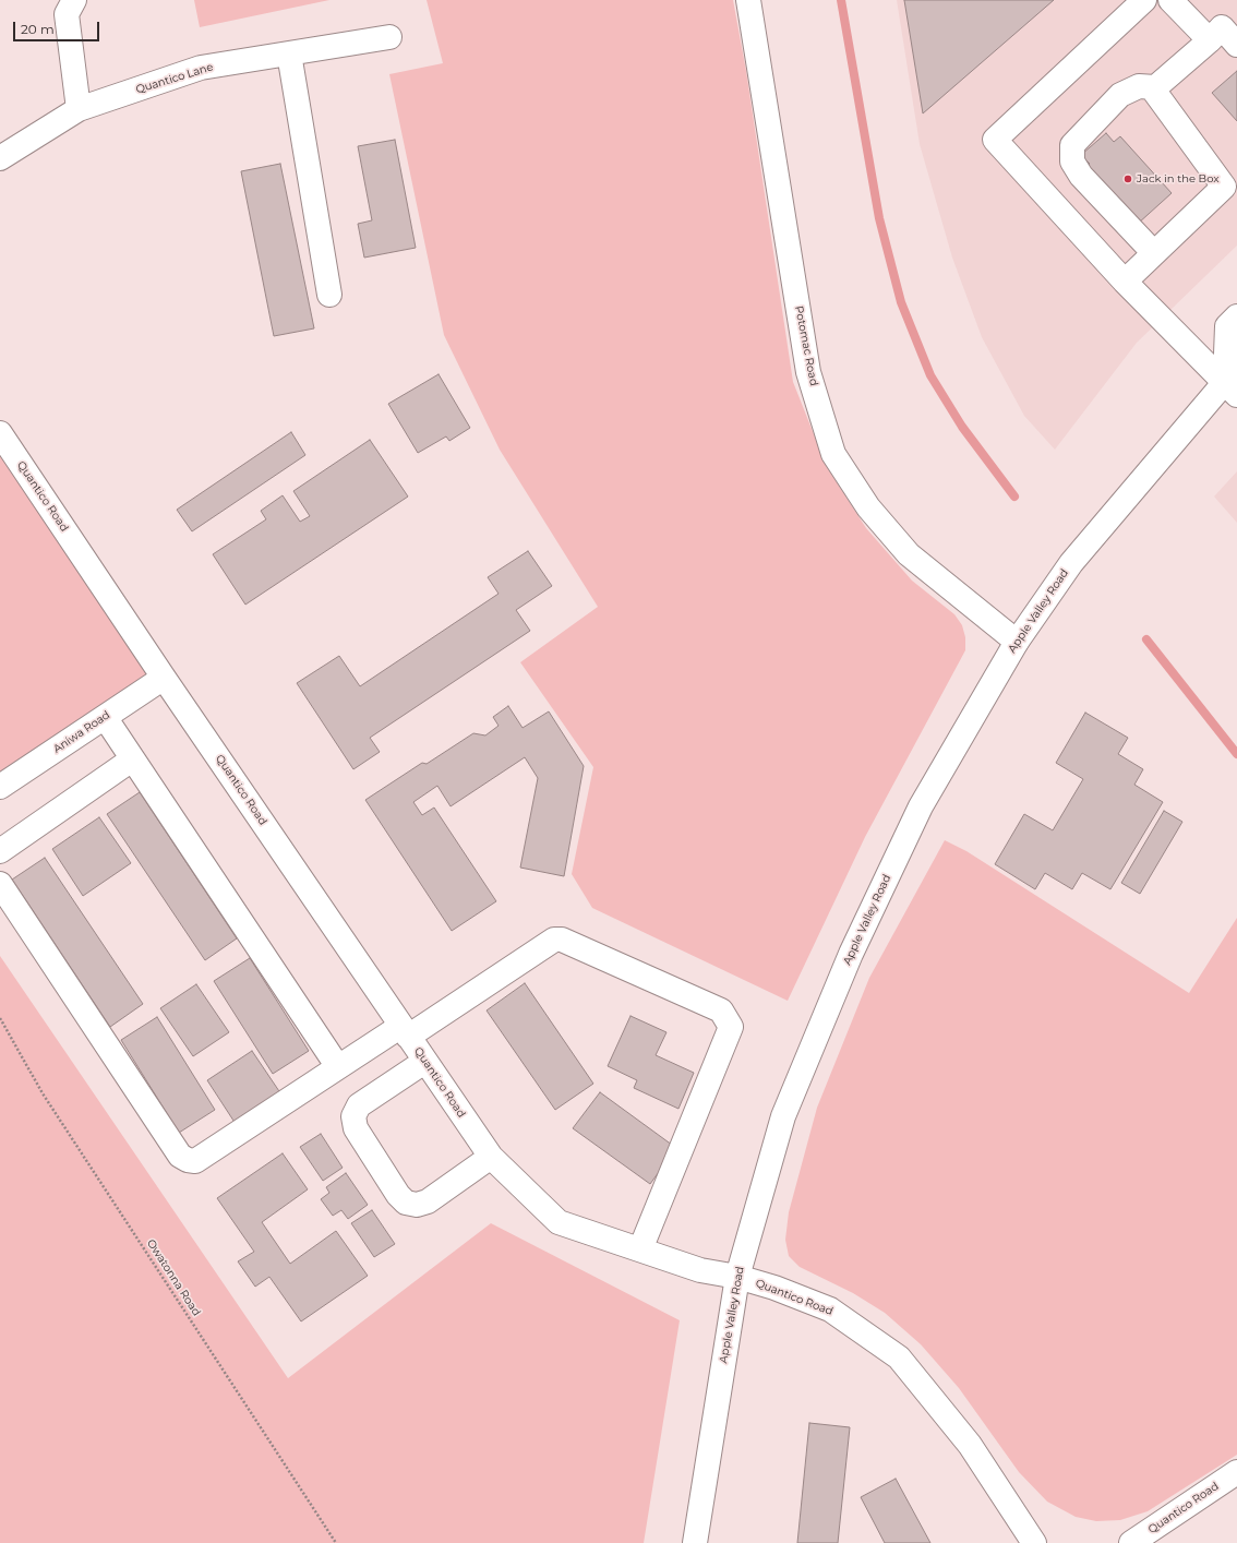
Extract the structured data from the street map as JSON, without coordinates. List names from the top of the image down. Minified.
{"streets":{"street":["Quantico Lane","Potomac Road","Quantico Road","Apple Valley Road","Aniwa Road"],"path":["Owatonna Road"]},"crossings":[["Potomac Road","Apple Valley Road"],["Quantico Road","Apple Valley Road"],["Quantico Road","Aniwa Road"]],"places":["Jack in the Box"],"scale_bar":"20 m"}
